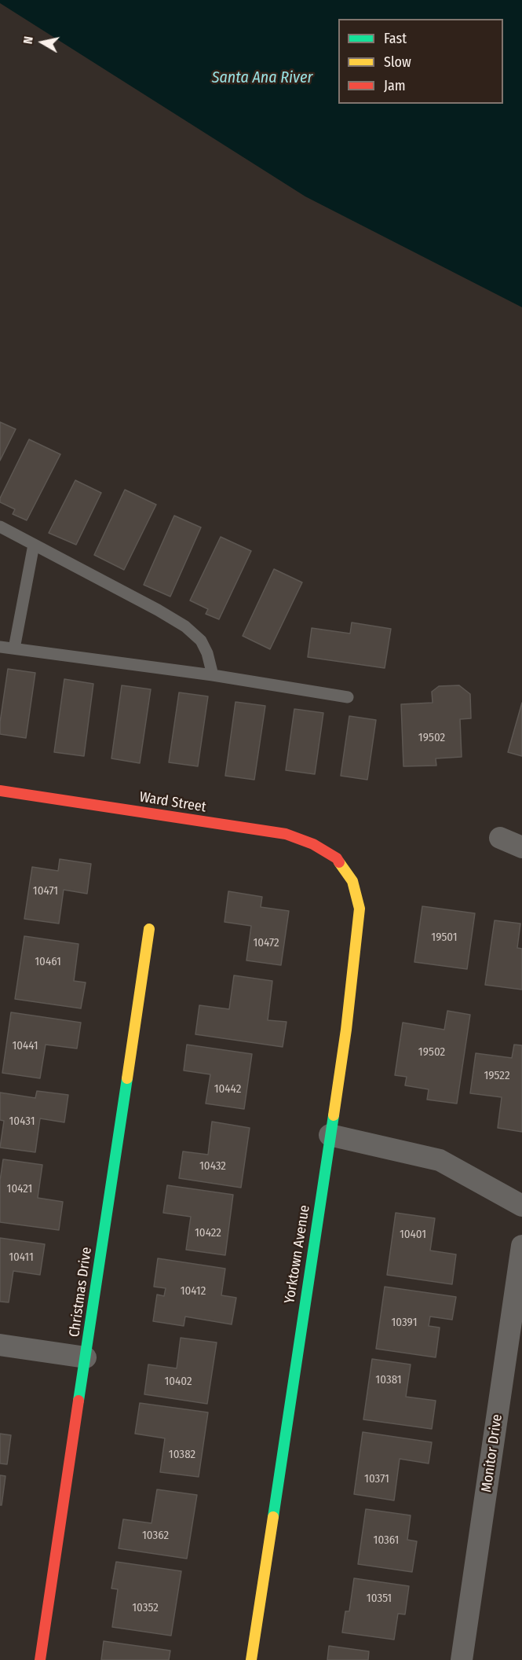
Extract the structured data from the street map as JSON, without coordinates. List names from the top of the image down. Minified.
{"streets":{"street":["Ward Street","Yorktown Avenue","Christmas Drive","Monitor Drive"]},"crossings":[["Ward Street","Yorktown Avenue"]],"water":["Santa Ana River"],"house_numbers":["19502","10471","19501","10472","10461","10441","19502","19522","10442","10431","10432","10421","10422","10401","10411","10412","10391","10381","10402","10382","10371","10362","10361","10351","10352"],"legend":["Fast","Slow","Jam"],"north":"left"}
